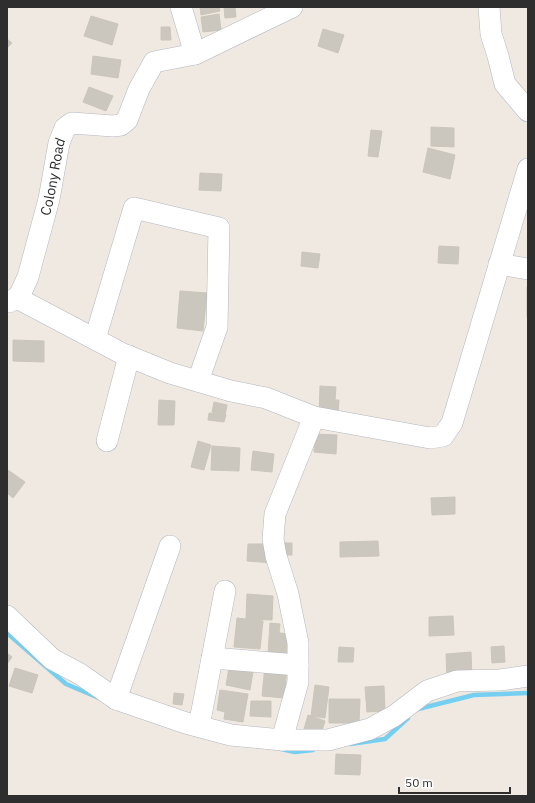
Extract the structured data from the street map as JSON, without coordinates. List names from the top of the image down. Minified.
{"streets":{"street":["Colony Road"]},"scale_bar":"50 m"}
